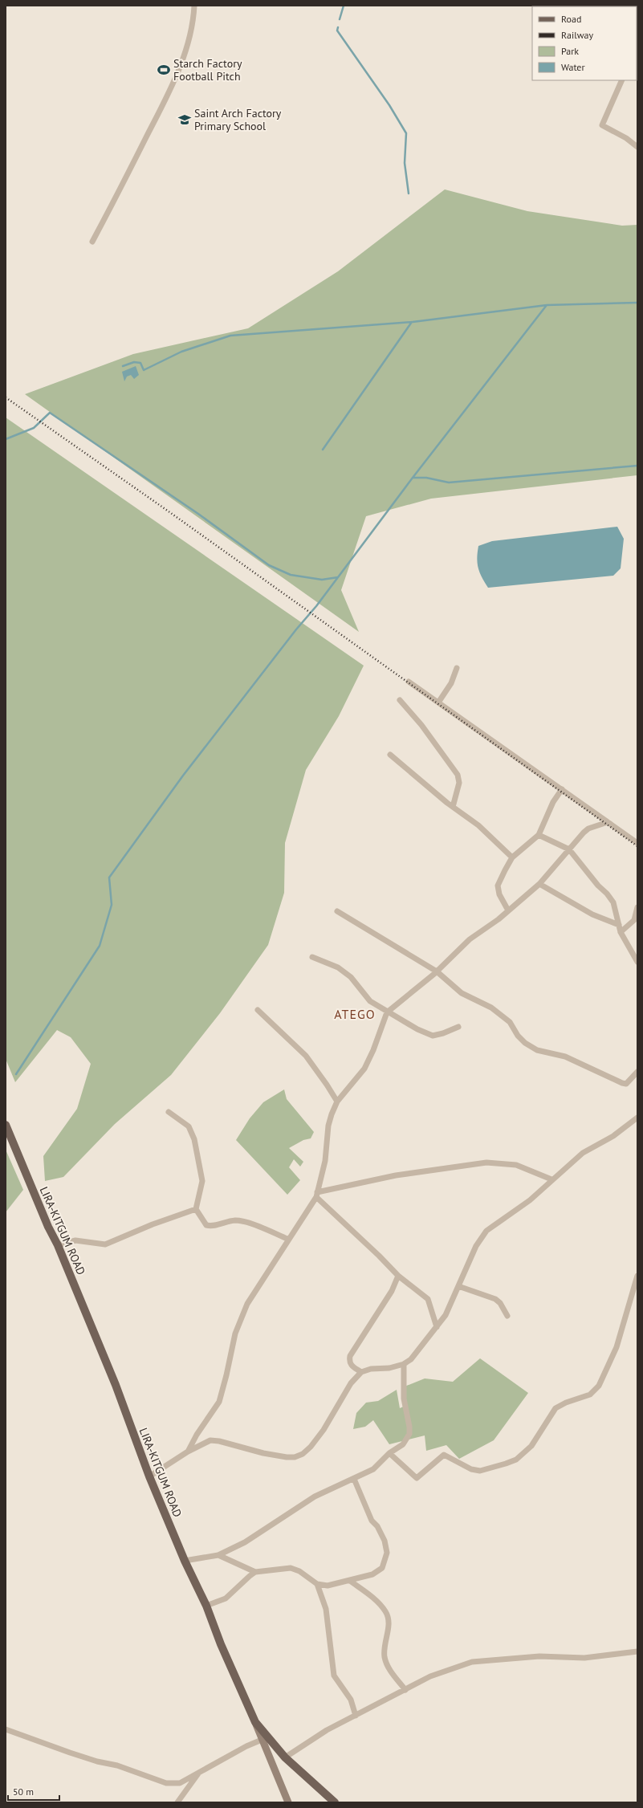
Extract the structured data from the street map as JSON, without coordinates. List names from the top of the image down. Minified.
{"streets":{"main road":["LIRA-KITGUM ROAD"]},"districts":["ATEGO"],"places":{"sports":["Starch Factory Football Pitch"],"school or university":["Saint Arch Factory Primary School"]},"legend":["Road","Railway","Park","Water"],"scale_bar":"50 m"}
